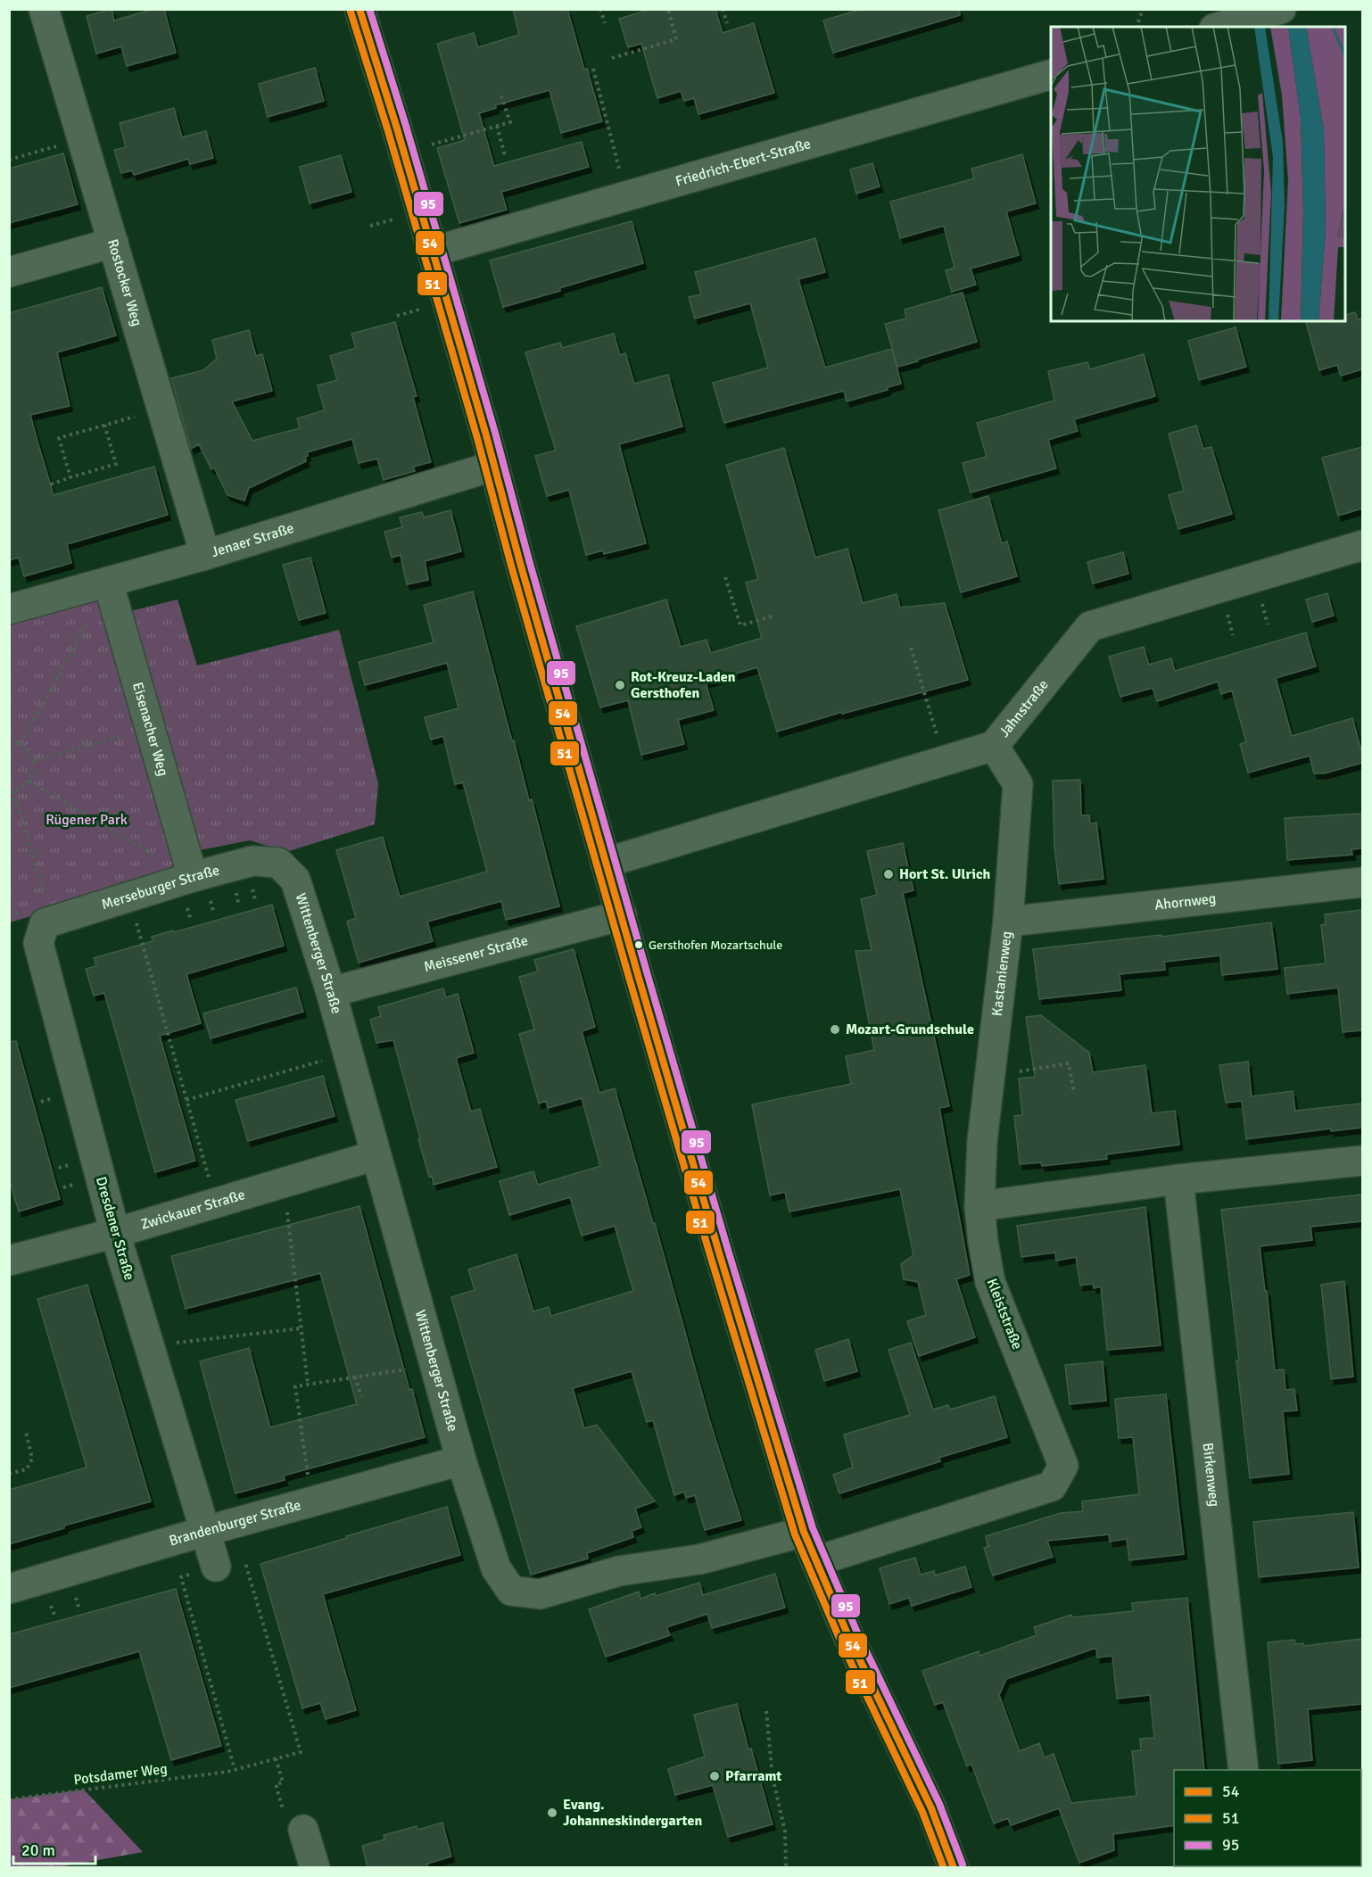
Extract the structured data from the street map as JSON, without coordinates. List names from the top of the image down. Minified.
{"streets":{"street":["Friedrich-Ebert-Straße","Rostocker Weg","Jenaer Straße","Jahnstraße","Eisenacher Weg","Merseburger Straße","Ahornweg","Wittenberger Straße","Meissener Straße","Kastanienweg","Zwickauer Straße","Dresdener Straße","Kleiststraße","Birkenweg","Brandenburger Straße"],"path":["Potsdamer Weg"]},"crossings":[["Rostocker Weg","Jenaer Straße"],["Jenaer Straße","Eisenacher Weg"],["Jahnstraße","Kastanienweg"],["Eisenacher Weg","Merseburger Straße"],["Merseburger Straße","Wittenberger Straße"],["Merseburger Straße","Dresdener Straße"],["Ahornweg","Kastanienweg"],["Wittenberger Straße","Meissener Straße"],["Wittenberger Straße","Zwickauer Straße"],["Wittenberger Straße","Brandenburger Straße"],["Kastanienweg","Kleiststraße"],["Zwickauer Straße","Dresdener Straße"],["Dresdener Straße","Brandenburger Straße"],["Dresdener Straße","Potsdamer Weg"]],"parks":["Rügener Park"],"places":["Rot-Kreuz-Laden Gersthofen","Hort St. Ulrich","Gersthofen Mozartschule","Mozart-Grundschule","Pfarramt","Evang. Johanneskindergarten"],"lines":["transit line 54","transit line 95","transit line 51"],"legend":["54","51","95"],"scale_bar":"20 m"}
